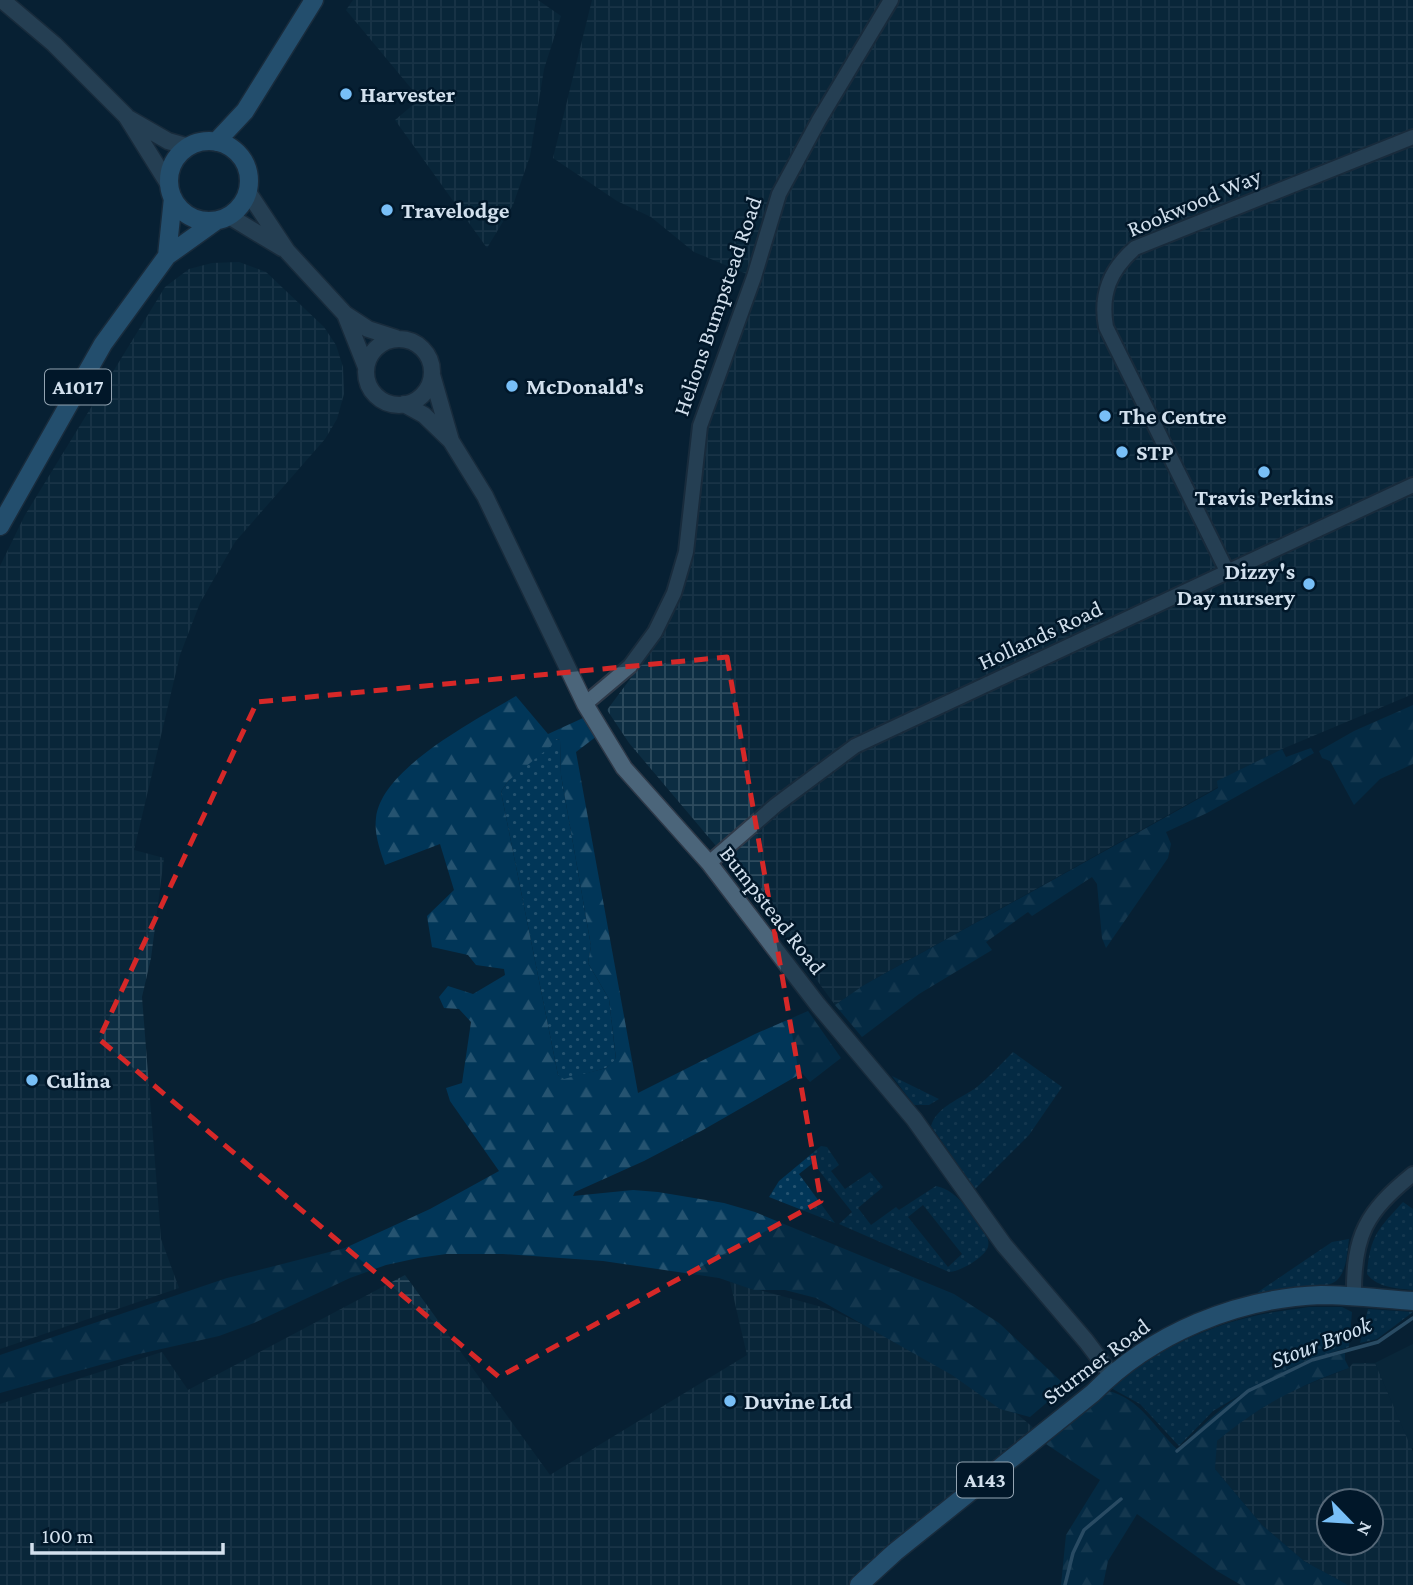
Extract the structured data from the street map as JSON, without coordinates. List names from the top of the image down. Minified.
{"streets":{"main road":["A1017","Bumpstead Road","Sturmer Road","A143"],"street":["Rookwood Way","Helions Bumpstead Road","Hollands Road"]},"crossings":[["Rookwood Way","Hollands Road"],["Helions Bumpstead Road","Bumpstead Road"],["Hollands Road","Bumpstead Road"],["Bumpstead Road","Sturmer Road"]],"water":["Stour Brook"],"places":["Harvester","Travelodge","McDonald's","The Centre","STP","Travis Perkins","Dizzy's Day nursery","Culina","Duvine Ltd"],"scale_bar":"100 m","north":"bottom right"}
